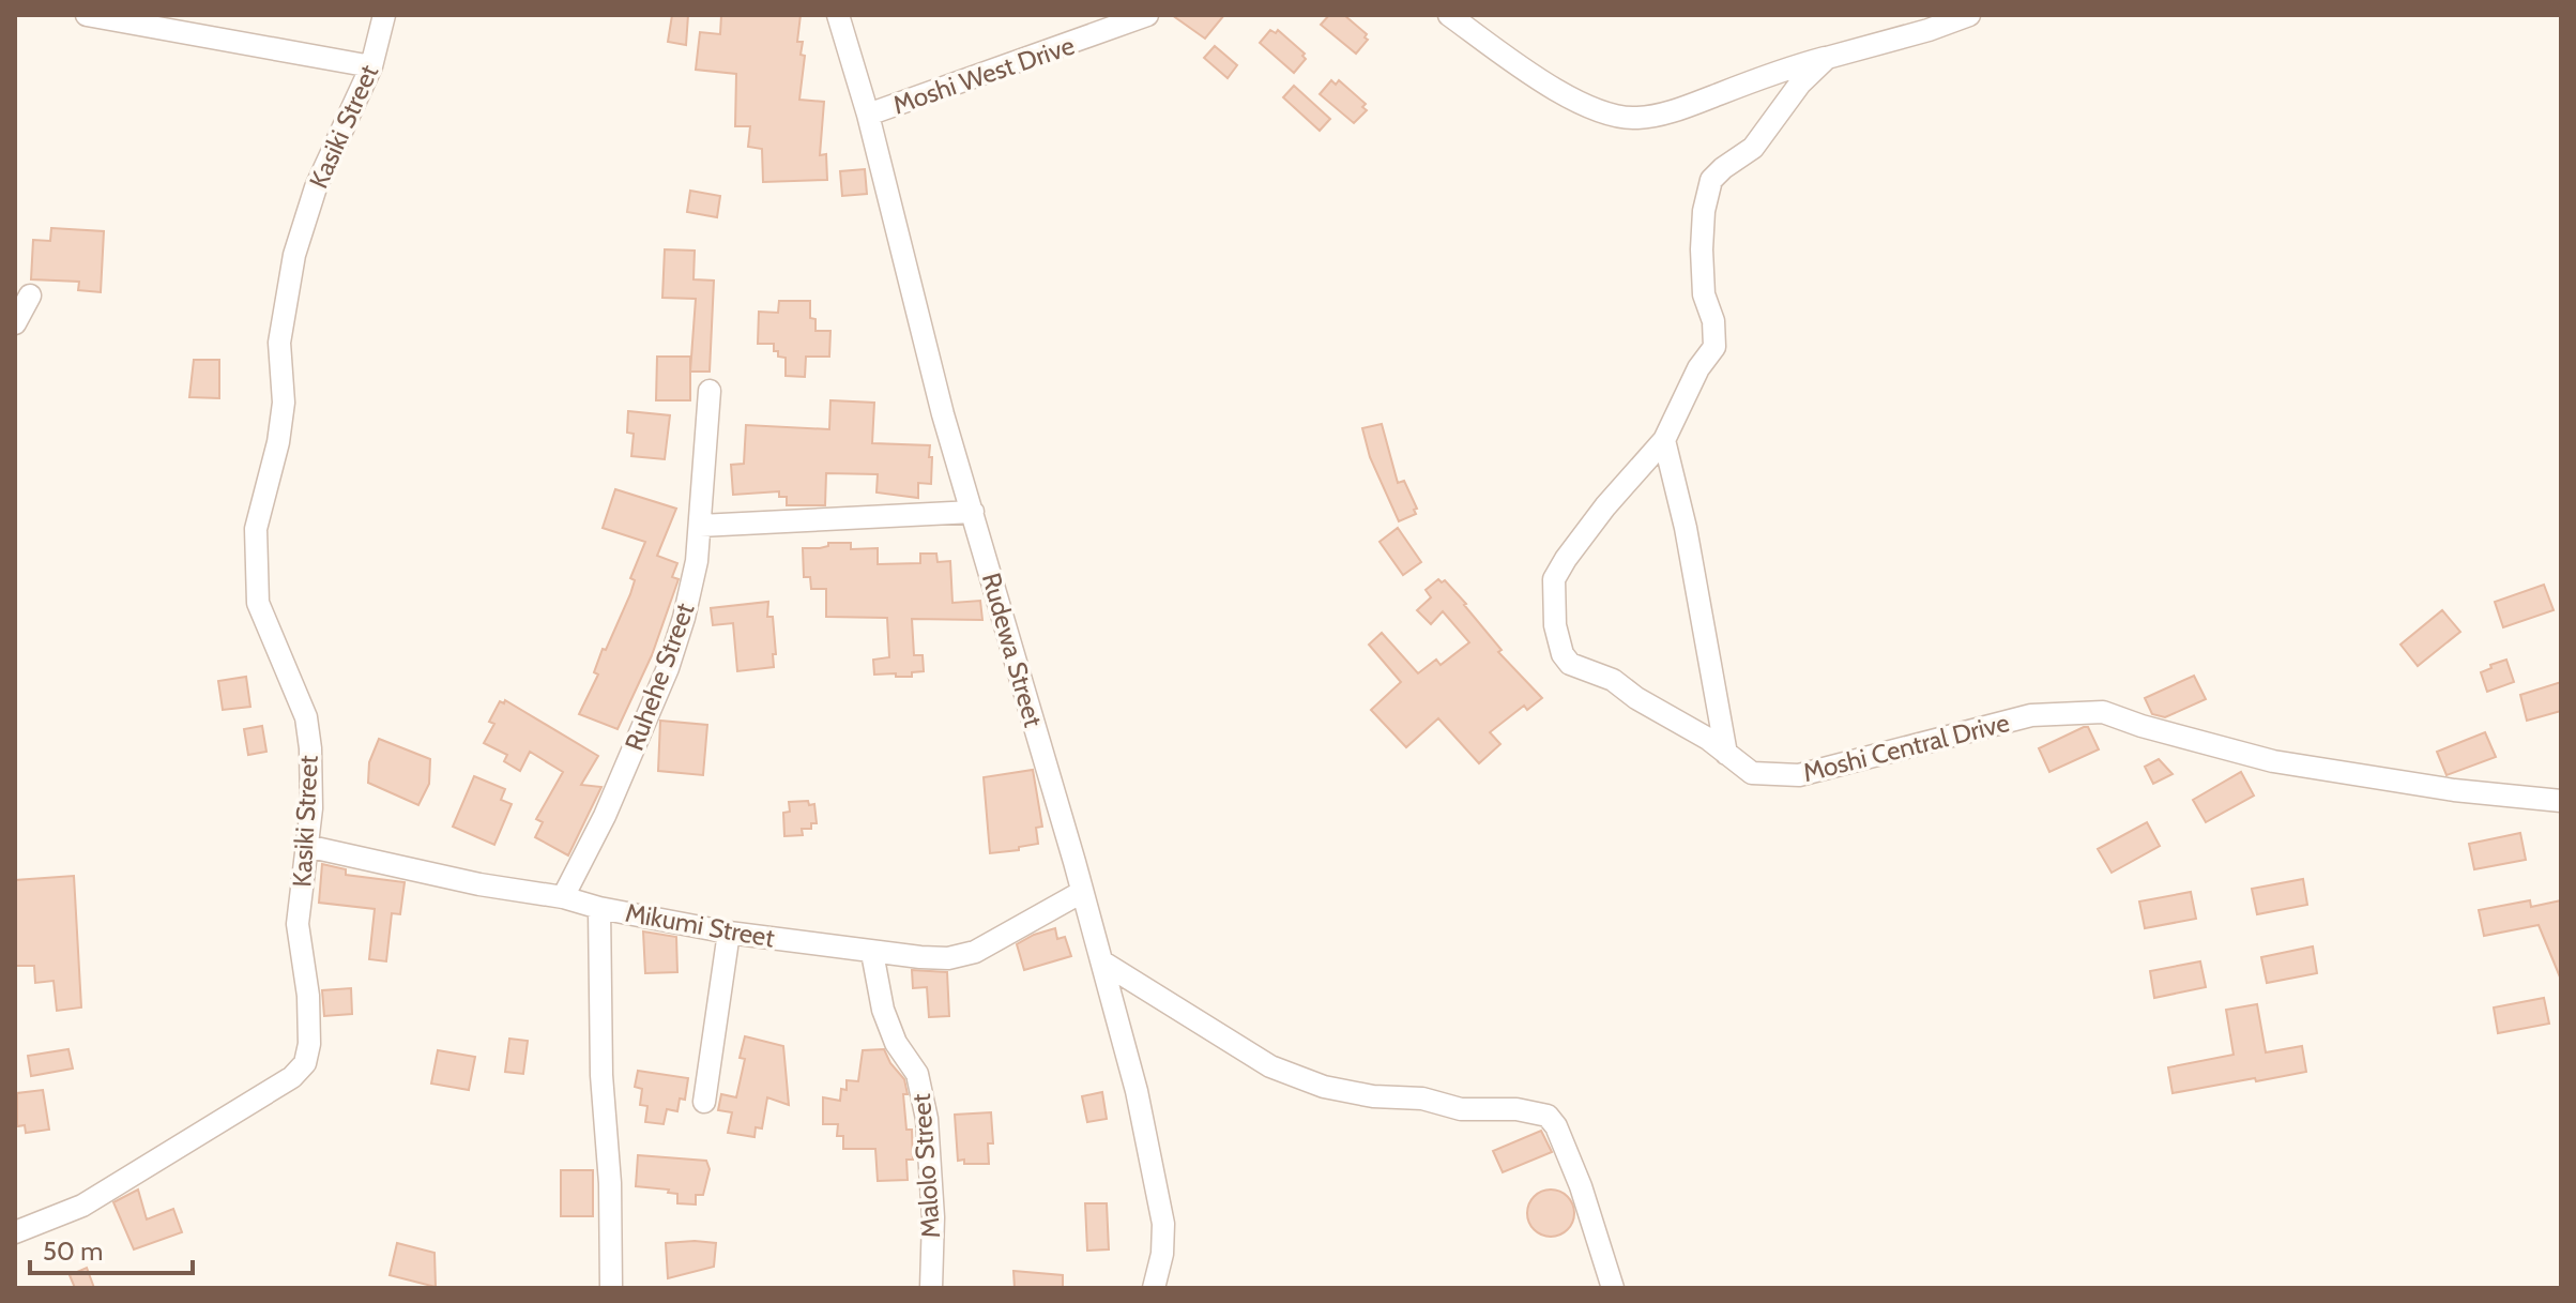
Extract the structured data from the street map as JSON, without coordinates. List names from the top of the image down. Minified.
{"streets":{"street":["Moshi West Drive","Kasiki Street","Rudewa Street","Ruhehe Street","Moshi Central Drive","Mikumi Street","Malolo Street"]},"crossings":[["Moshi West Drive","Rudewa Street"],["Kasiki Street","Mikumi Street"],["Rudewa Street","Mikumi Street"],["Ruhehe Street","Mikumi Street"],["Mikumi Street","Malolo Street"]],"scale_bar":"50 m"}
